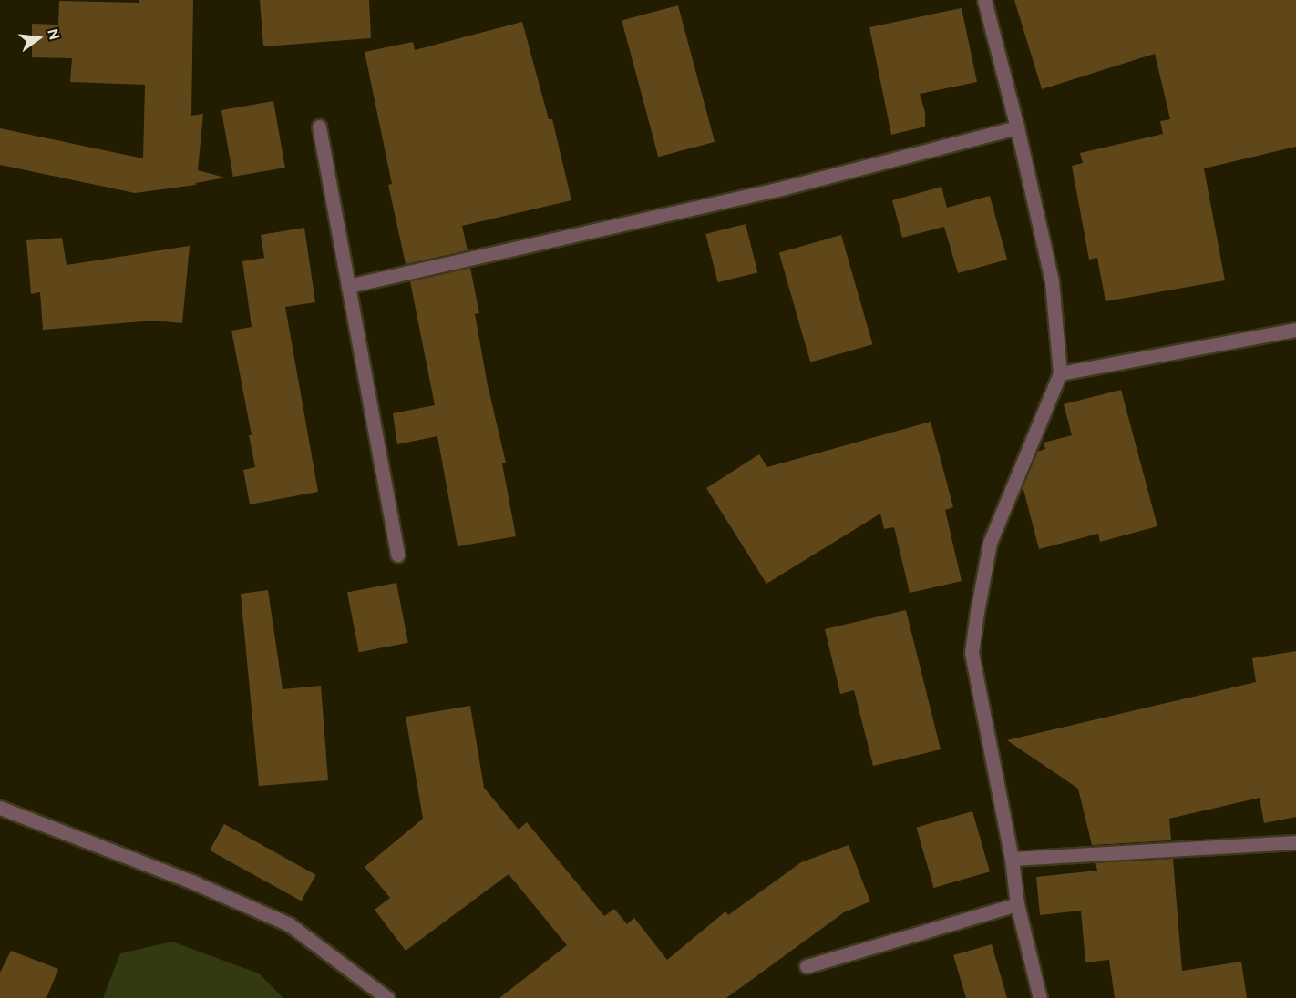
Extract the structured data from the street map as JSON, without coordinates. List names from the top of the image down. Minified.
{"north":"right"}
